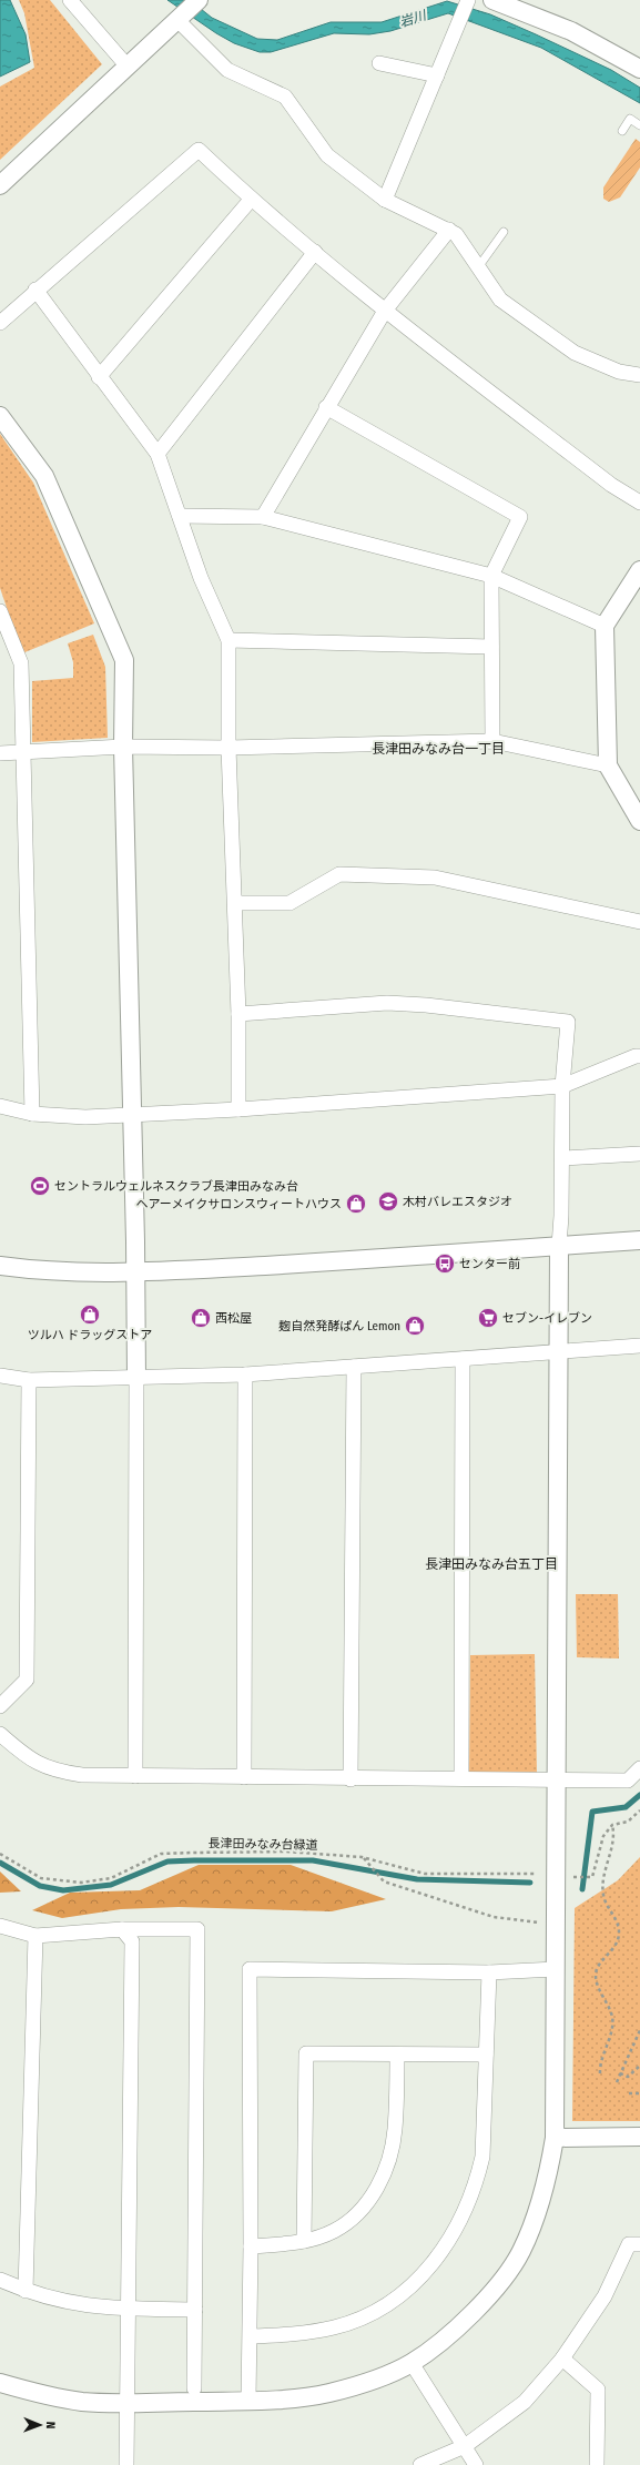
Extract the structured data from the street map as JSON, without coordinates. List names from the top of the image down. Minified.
{"streets":{"path":["長津田みなみ台緑道"]},"districts":["長津田みなみ台一丁目","長津田みなみ台五丁目"],"water":["岩川"],"places":{"sports":["セントラルウェルネスクラブ長津田みなみ台"],"school or university":["木村バレエスタジオ"],"shop":["ヘアーメイクサロンスウィートハウス","ツルハ ドラッグストア","西松屋","麹自然発酵ぱん Lemon"],"bus stop":["センター前"],"supermarket":["セブン-イレブン"]},"north":"right"}
